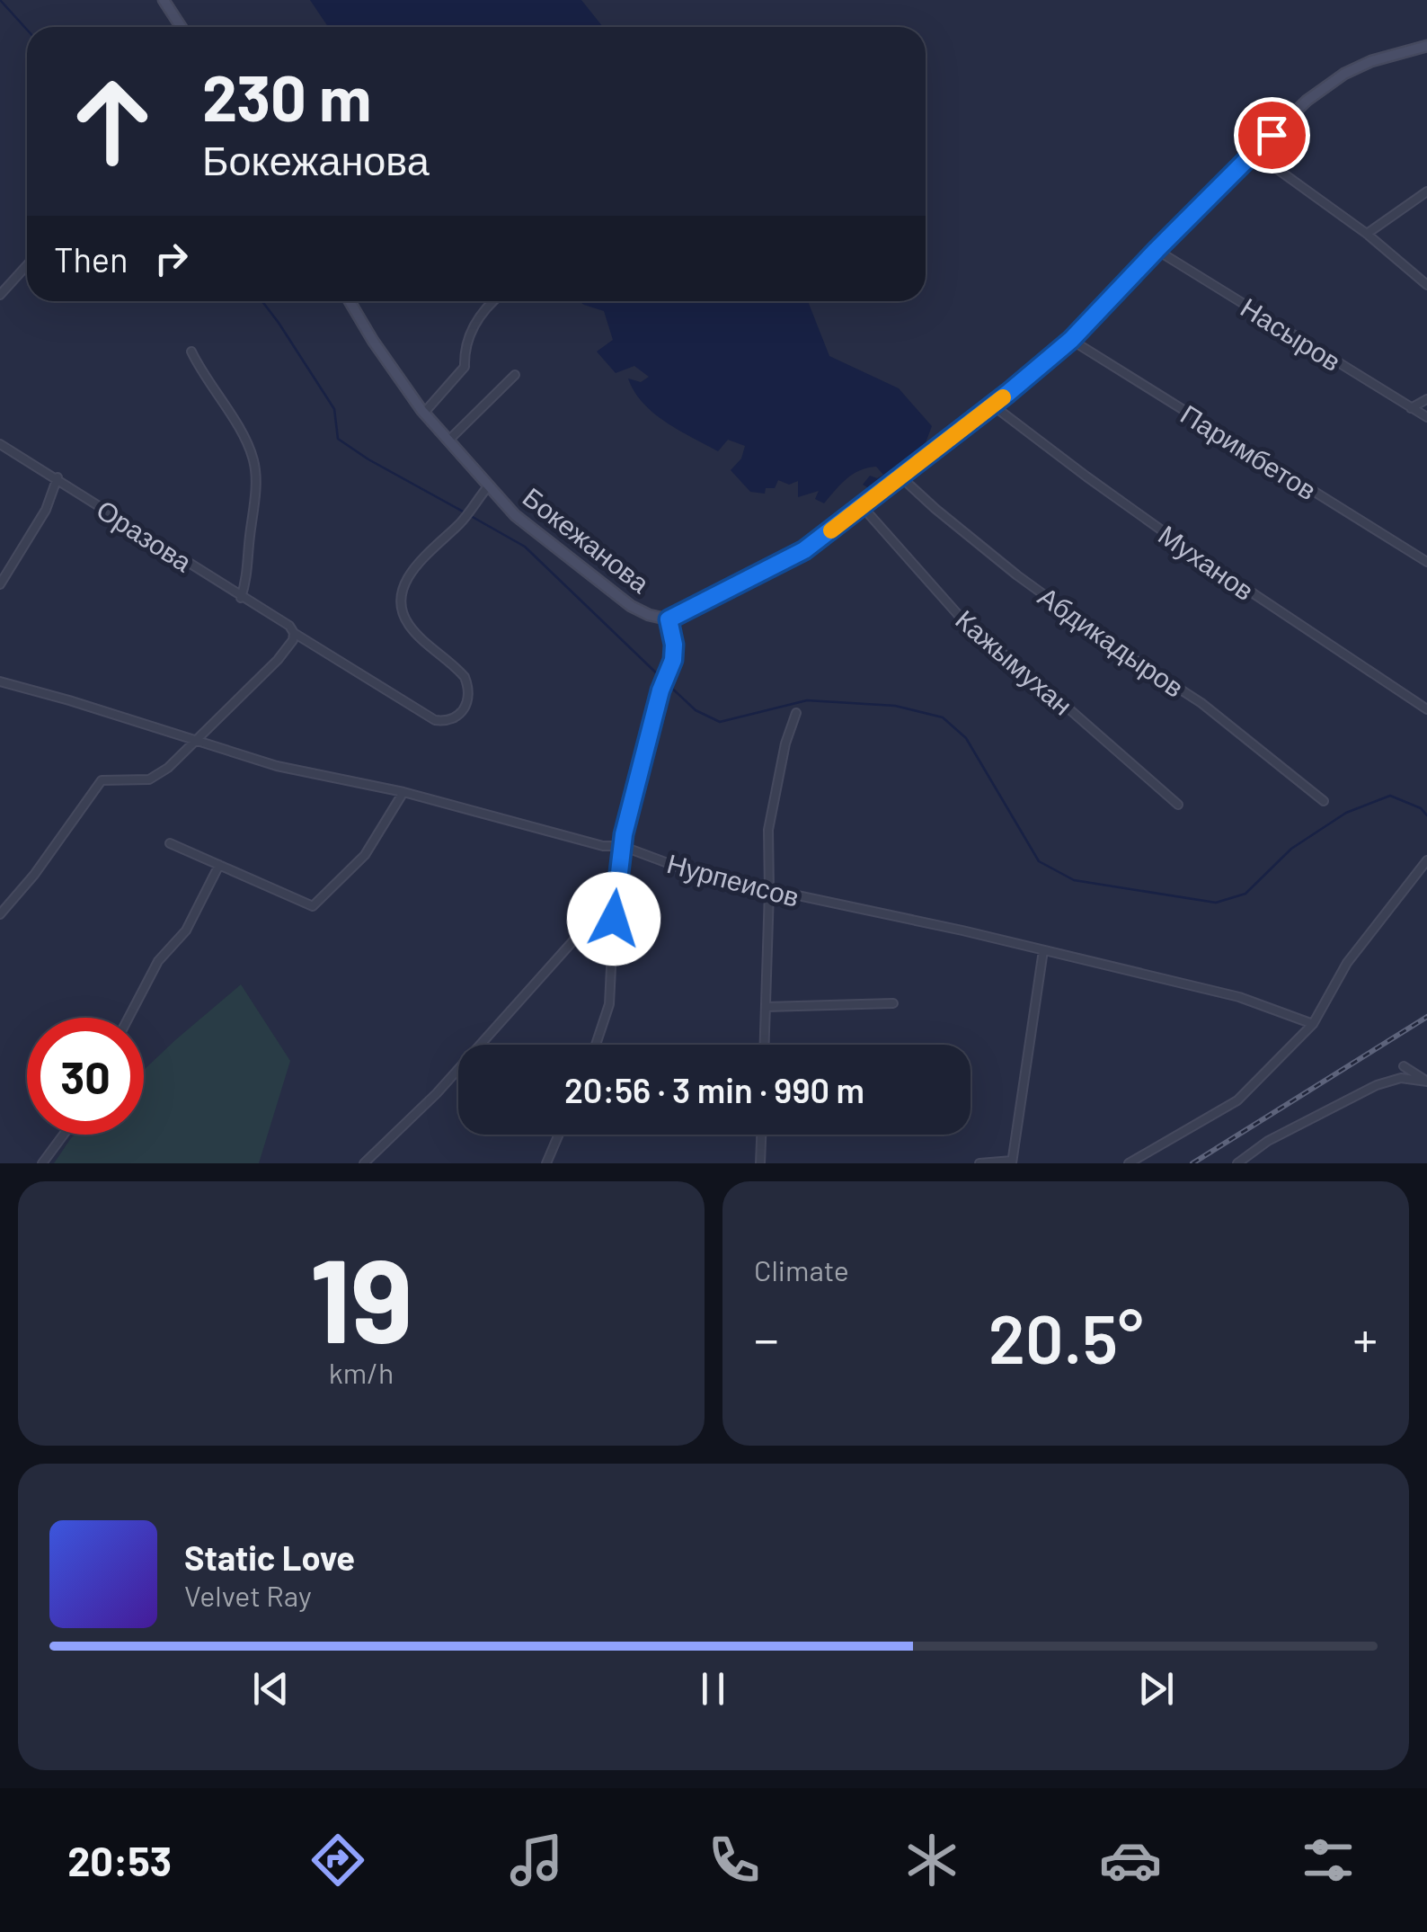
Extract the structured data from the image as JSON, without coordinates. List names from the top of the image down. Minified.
{"streets":{"street":["Насыров","Паримбетов","Оразова","Бокежанова","Муханов","Абдикадыров","Кажымухан","Нурпеисов"]},"crossings":[["Оразова","Бокежанова"],["Бокежанова","Нурпеисов"]],"page":{"turn":["230 m","Бокежанова"],"then":"Then","limit":"30","trip":"20:56 · 3 min · 990 m","tile":[["19","km/h"],"Climate"],"heat":["−","20.5°","+"],"song":["Static Love","Velvet Ray"],"tabs":"20:53"}}
